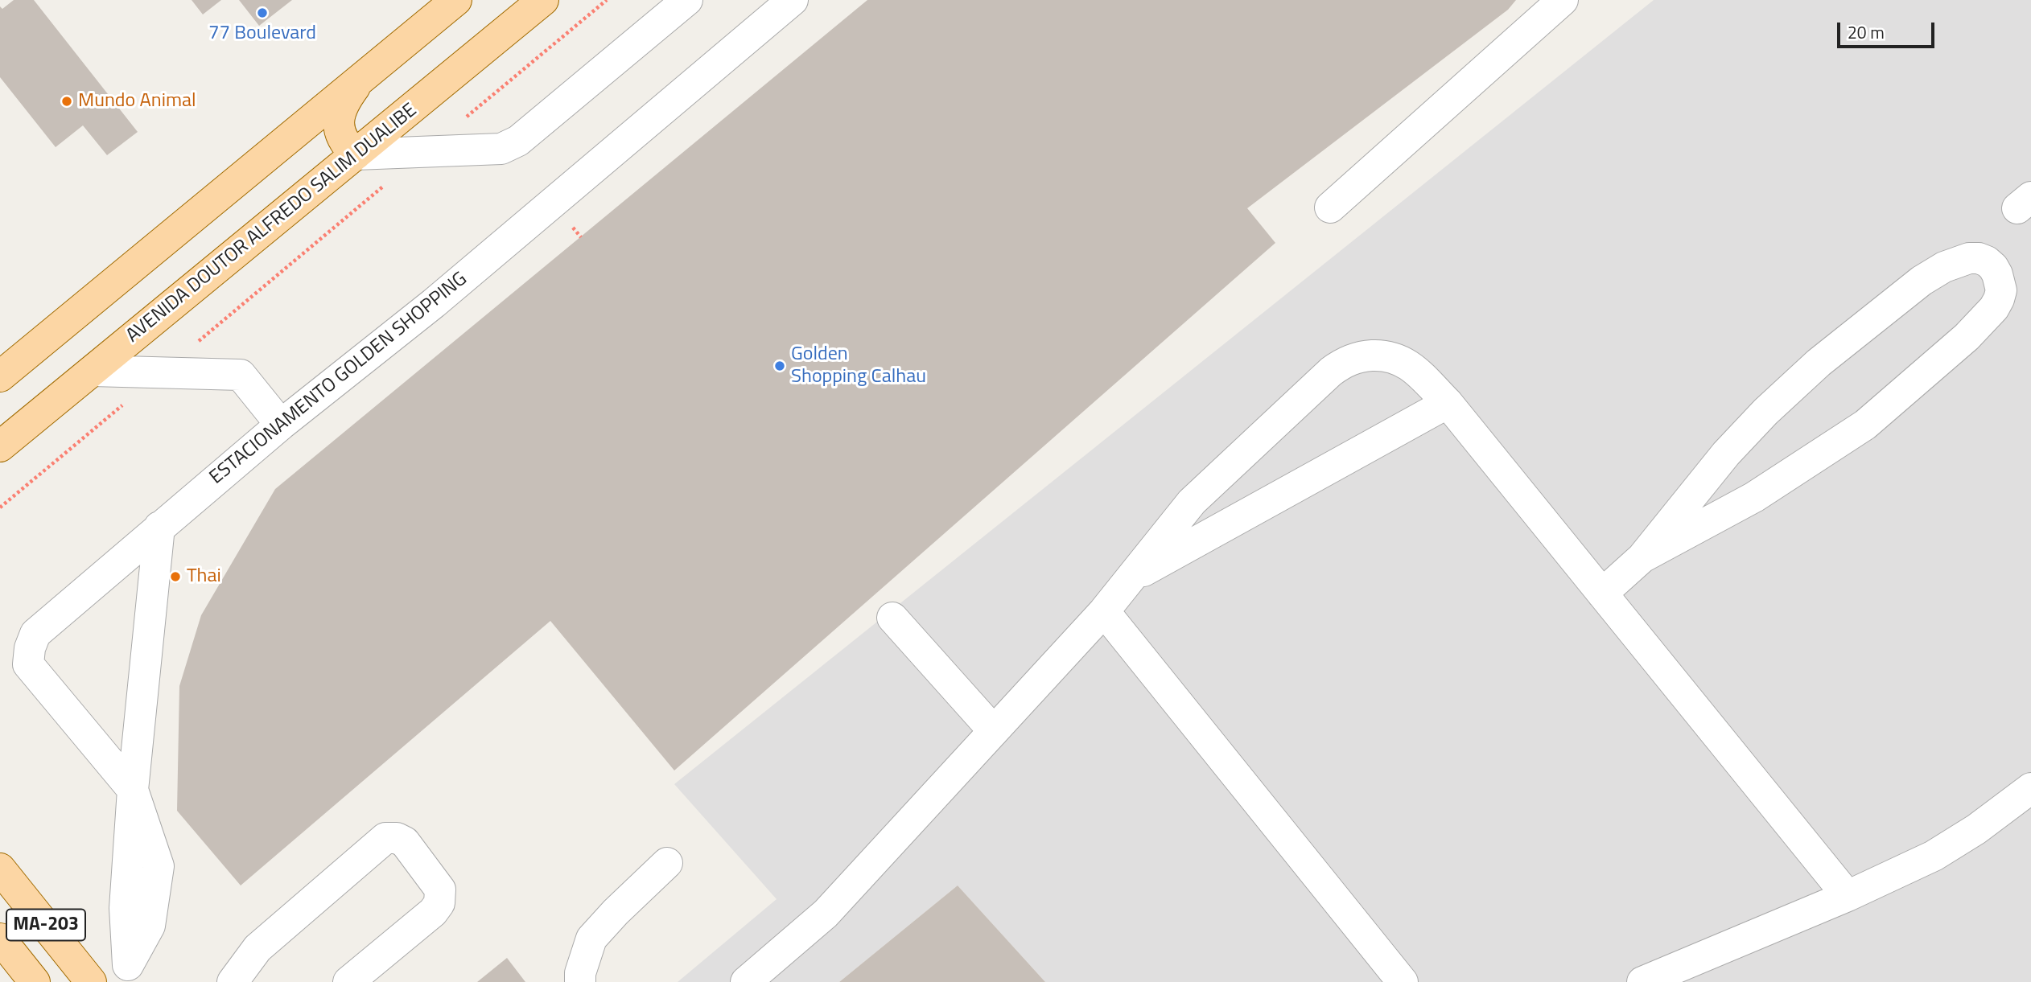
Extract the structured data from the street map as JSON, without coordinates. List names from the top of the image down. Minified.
{"streets":{"main road":["AVENIDA DOUTOR ALFREDO SALIM DUALIBE","MA-203"],"street":["ESTACIONAMENTO GOLDEN SHOPPING"]},"places":["77 Boulevard","Mundo Animal","Golden Shopping Calhau","Thai"],"scale_bar":"20 m"}
